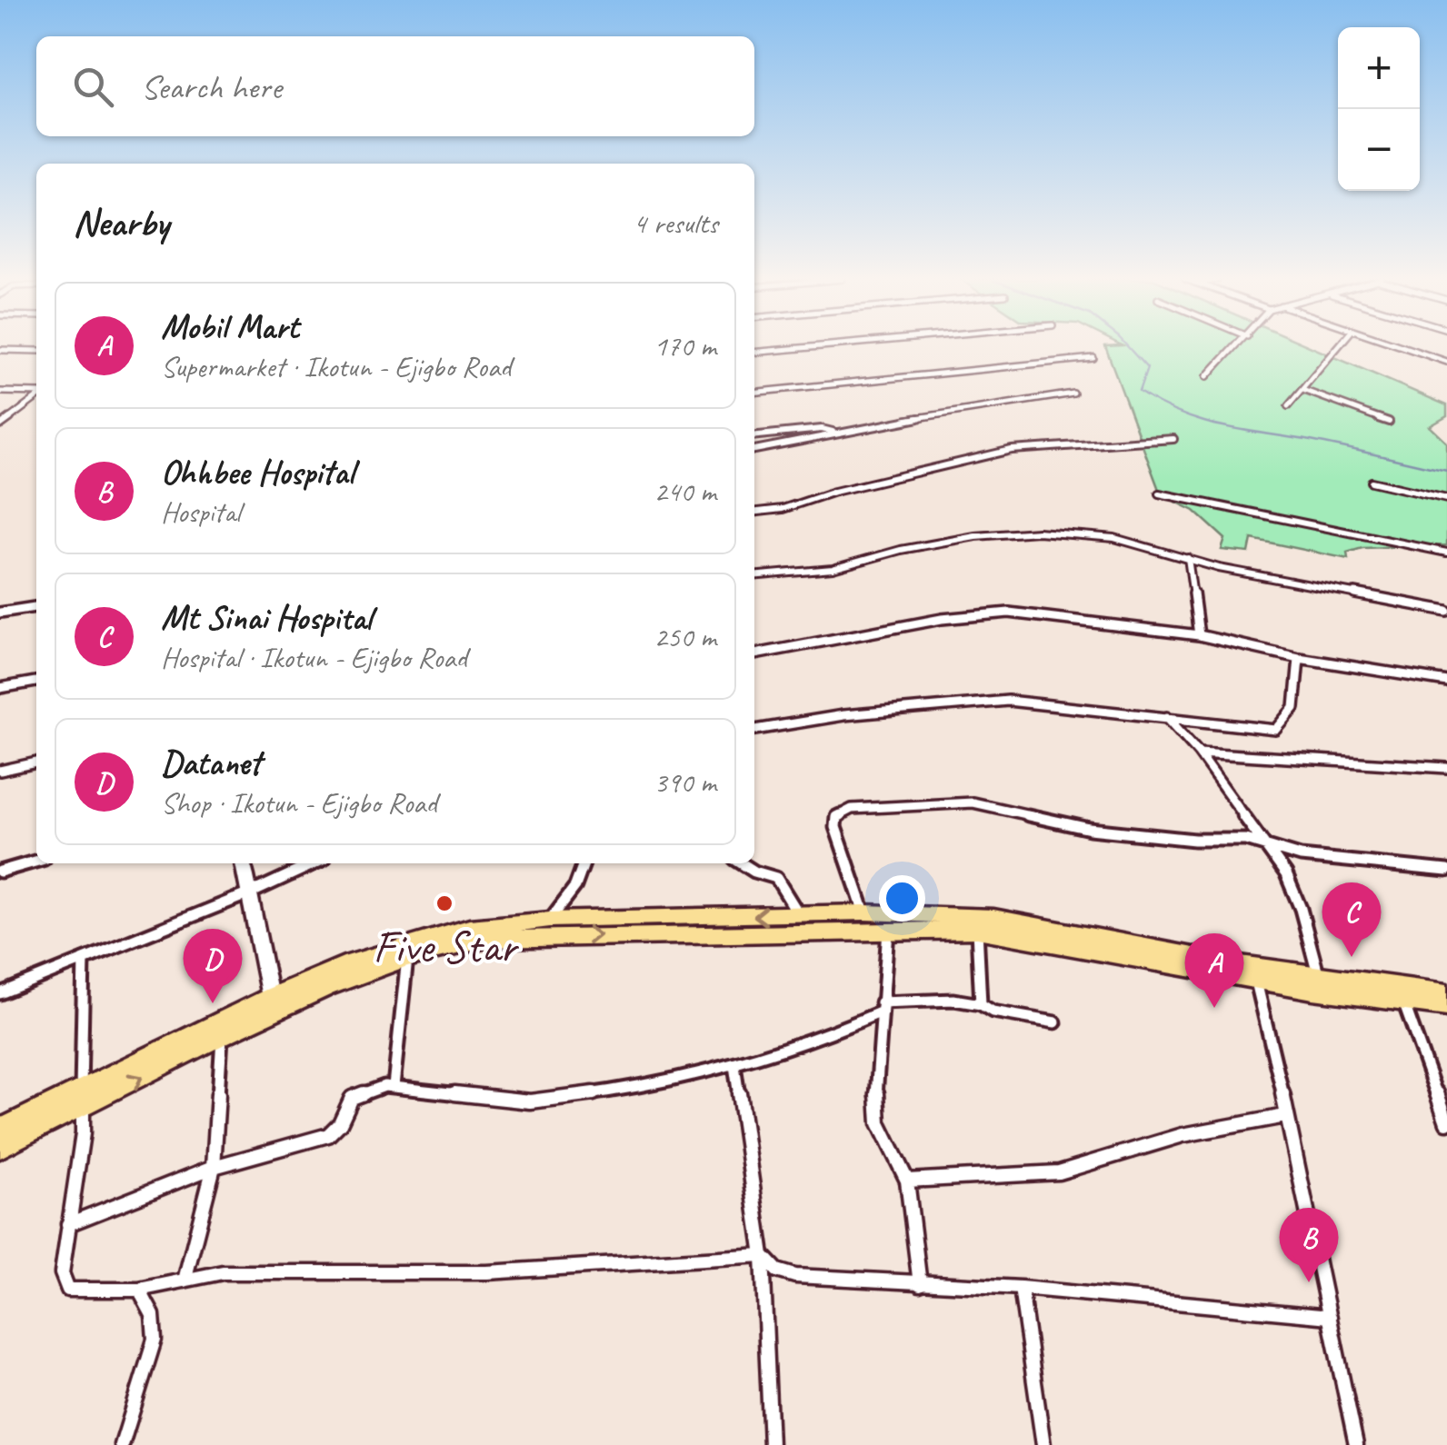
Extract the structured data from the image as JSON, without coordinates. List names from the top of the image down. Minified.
{"places":["Five Star"],"page":{"map_buttons":["+","−"],"search":"Search here","heading":["Nearby","4 results"],"list":[{"mark":"A","name":"Mobil Mart","note":"Supermarket · Ikotun - Ejigbo Road","value":"170 m"},{"mark":"B","name":"Ohhbee Hospital","note":"Hospital","value":"240 m"},{"mark":"C","name":"Mt Sinai Hospital","note":"Hospital · Ikotun - Ejigbo Road","value":"250 m"},{"mark":"D","name":"Datanet","note":"Shop · Ikotun - Ejigbo Road","value":"390 m"}],"pins":["C","D","A","B"]}}
